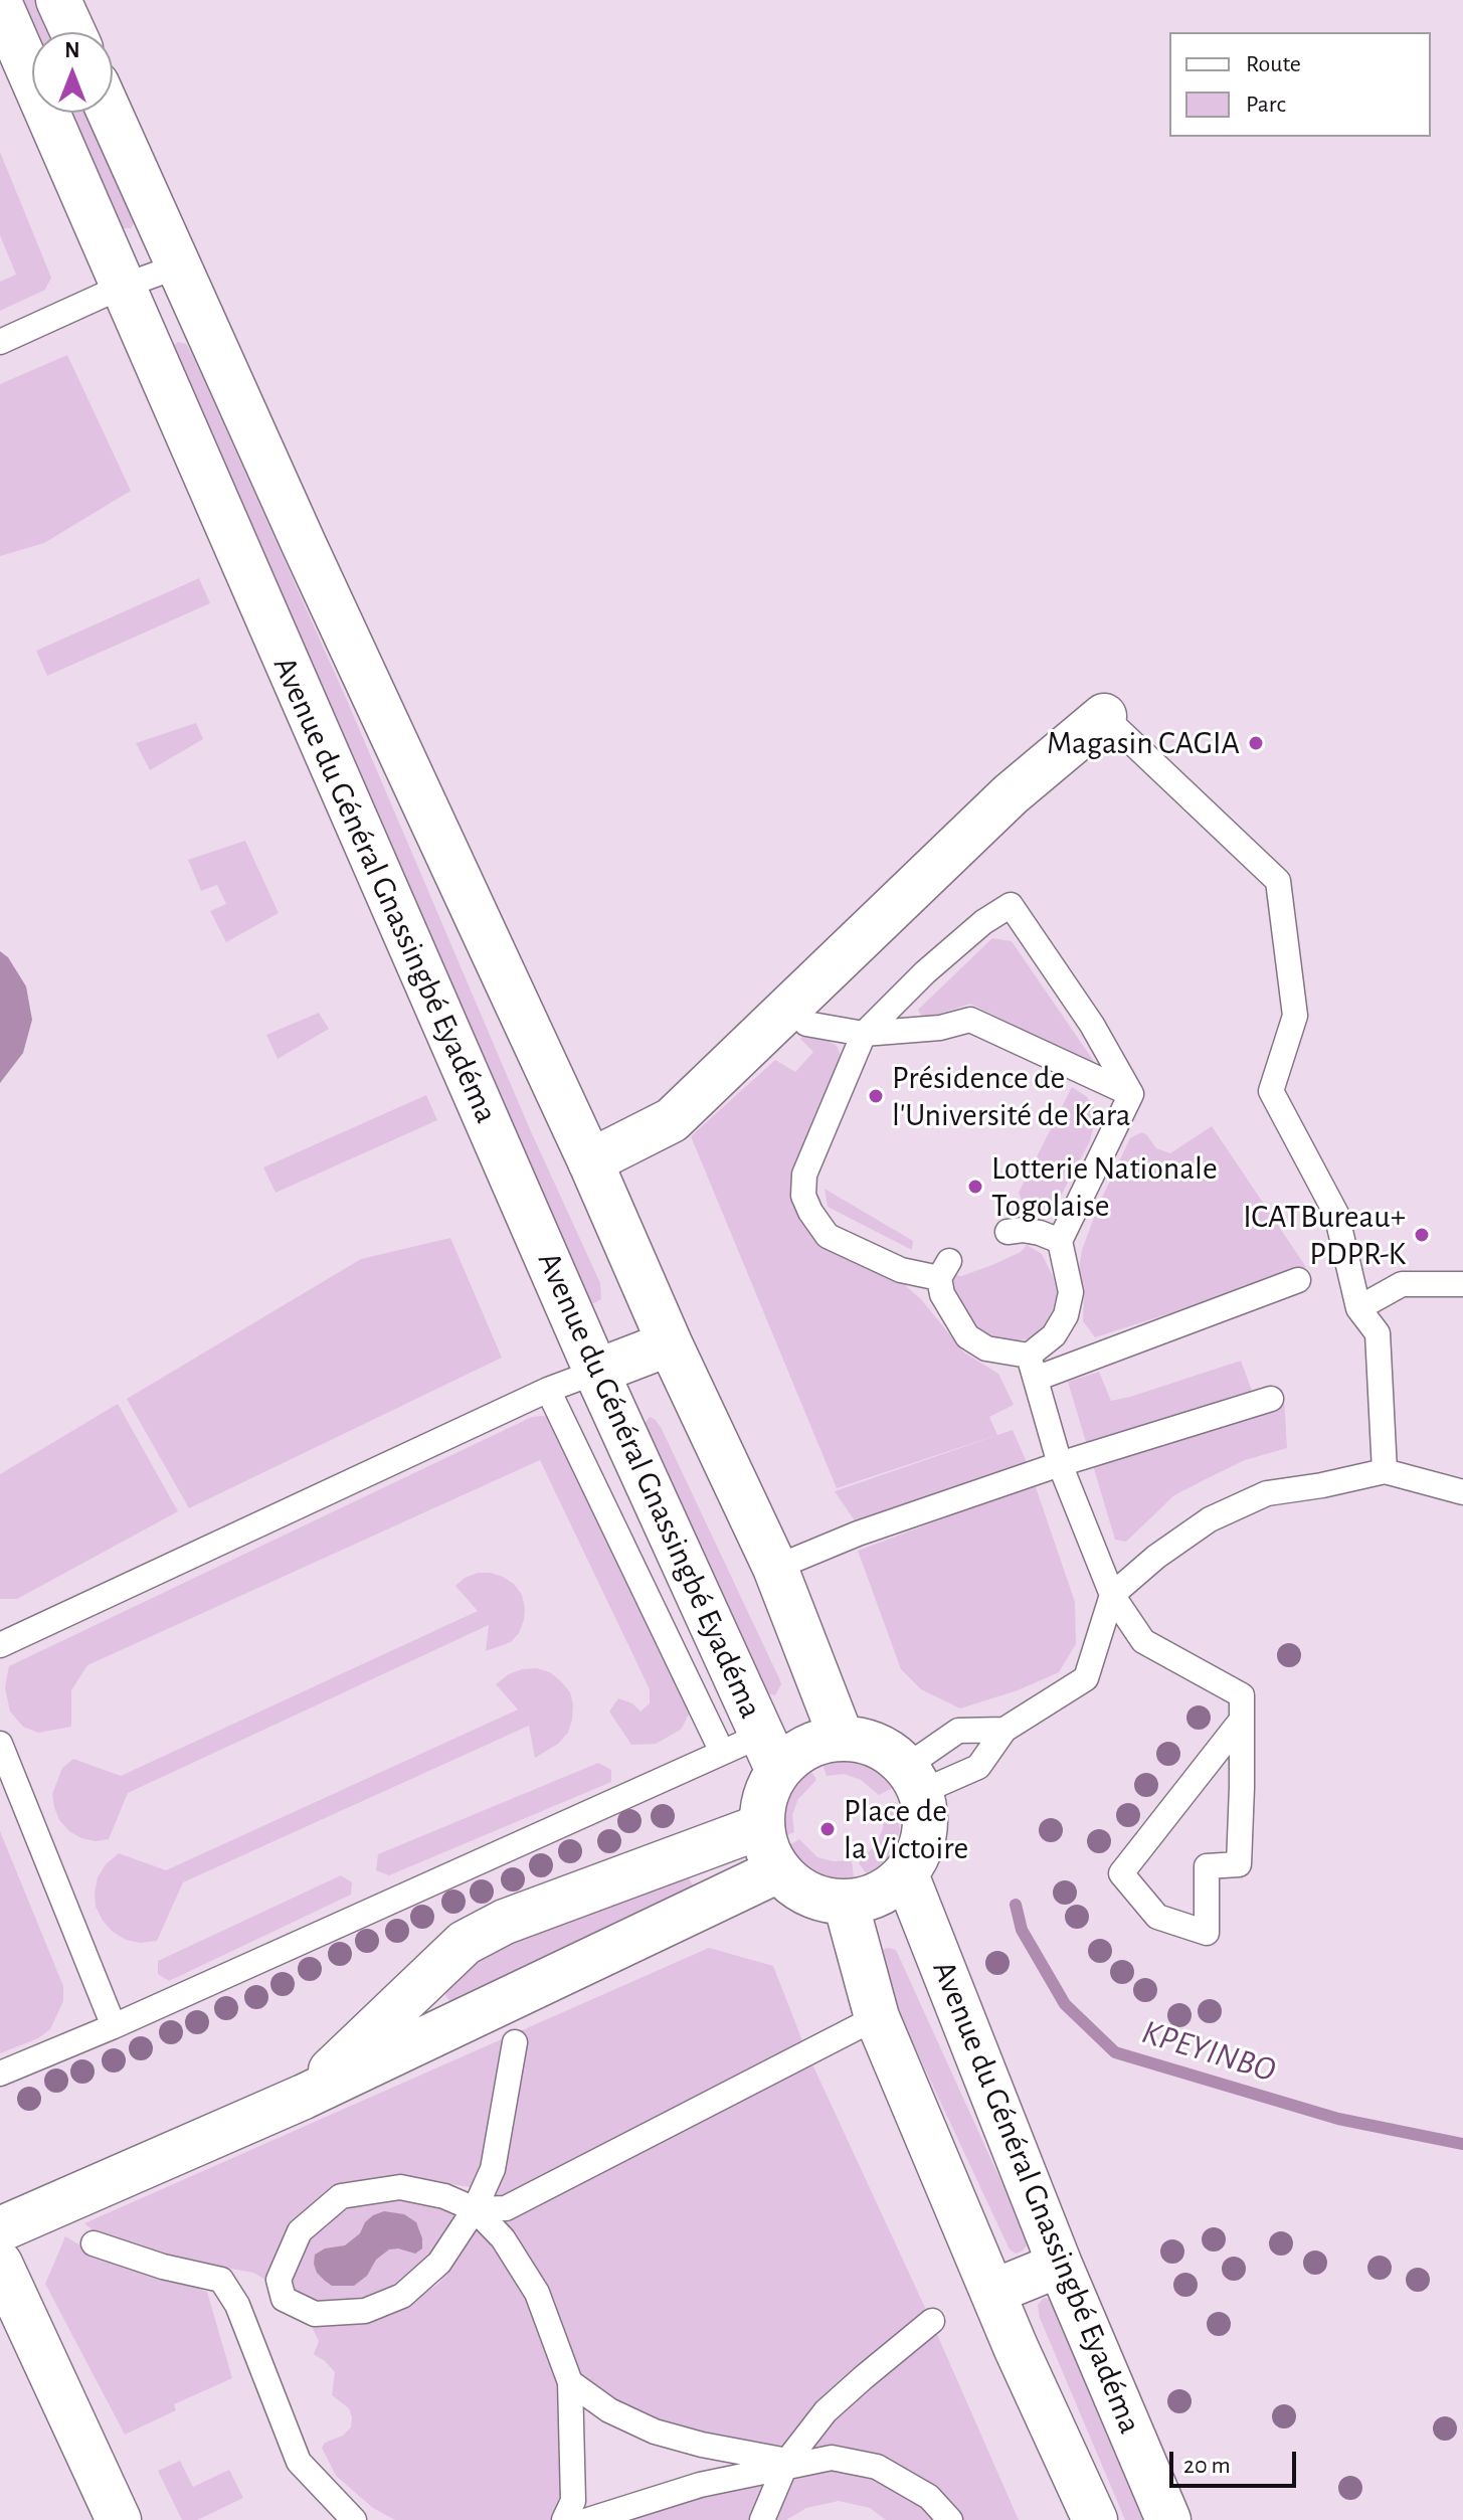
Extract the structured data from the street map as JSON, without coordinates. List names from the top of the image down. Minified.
{"streets":{"main road":["Avenue du Général Gnassingbé Eyadéma"]},"water":["KPEYINBO"],"places":["Magasin CAGIA","Présidence de l'Université de Kara","Lotterie Nationale Togolaise","ICATBureau+ PDPR-K","Place de la Victoire"],"legend":["Route","Parc"],"scale_bar":"20 m","north":"top"}
